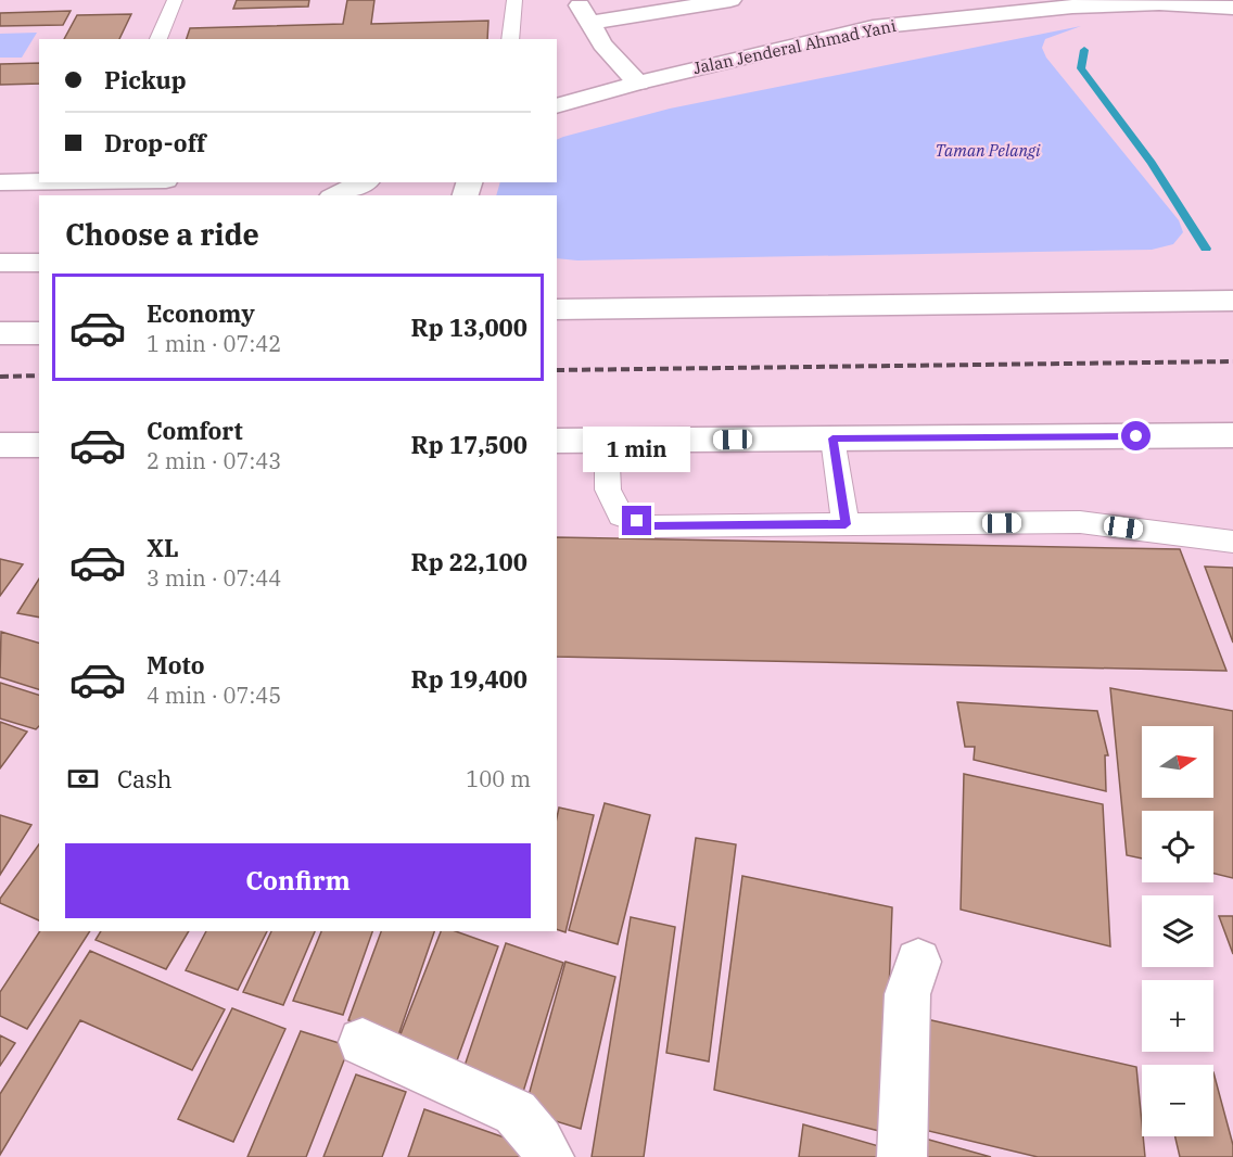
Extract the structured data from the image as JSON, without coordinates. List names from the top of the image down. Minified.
{"streets":{"main road":["Jalan Jenderal Ahmad Yani"]},"parks":["Taman Pelangi"],"north":"right","page":{"banner":["Pickup","Drop-off"],"heading":"Choose a ride","list":[{"name":"Economy","note":"1 min · 07:42","value":"Rp 13,000"},{"name":"Comfort","note":"2 min · 07:43","value":"Rp 17,500"},{"name":"XL","note":"3 min · 07:44","value":"Rp 22,100"},{"name":"Moto","note":"4 min · 07:45","value":"Rp 19,400"}],"bubble":"1 min","map_buttons":["+","−"],"pay":["Cash","100 m"],"buttons":"Confirm"}}
